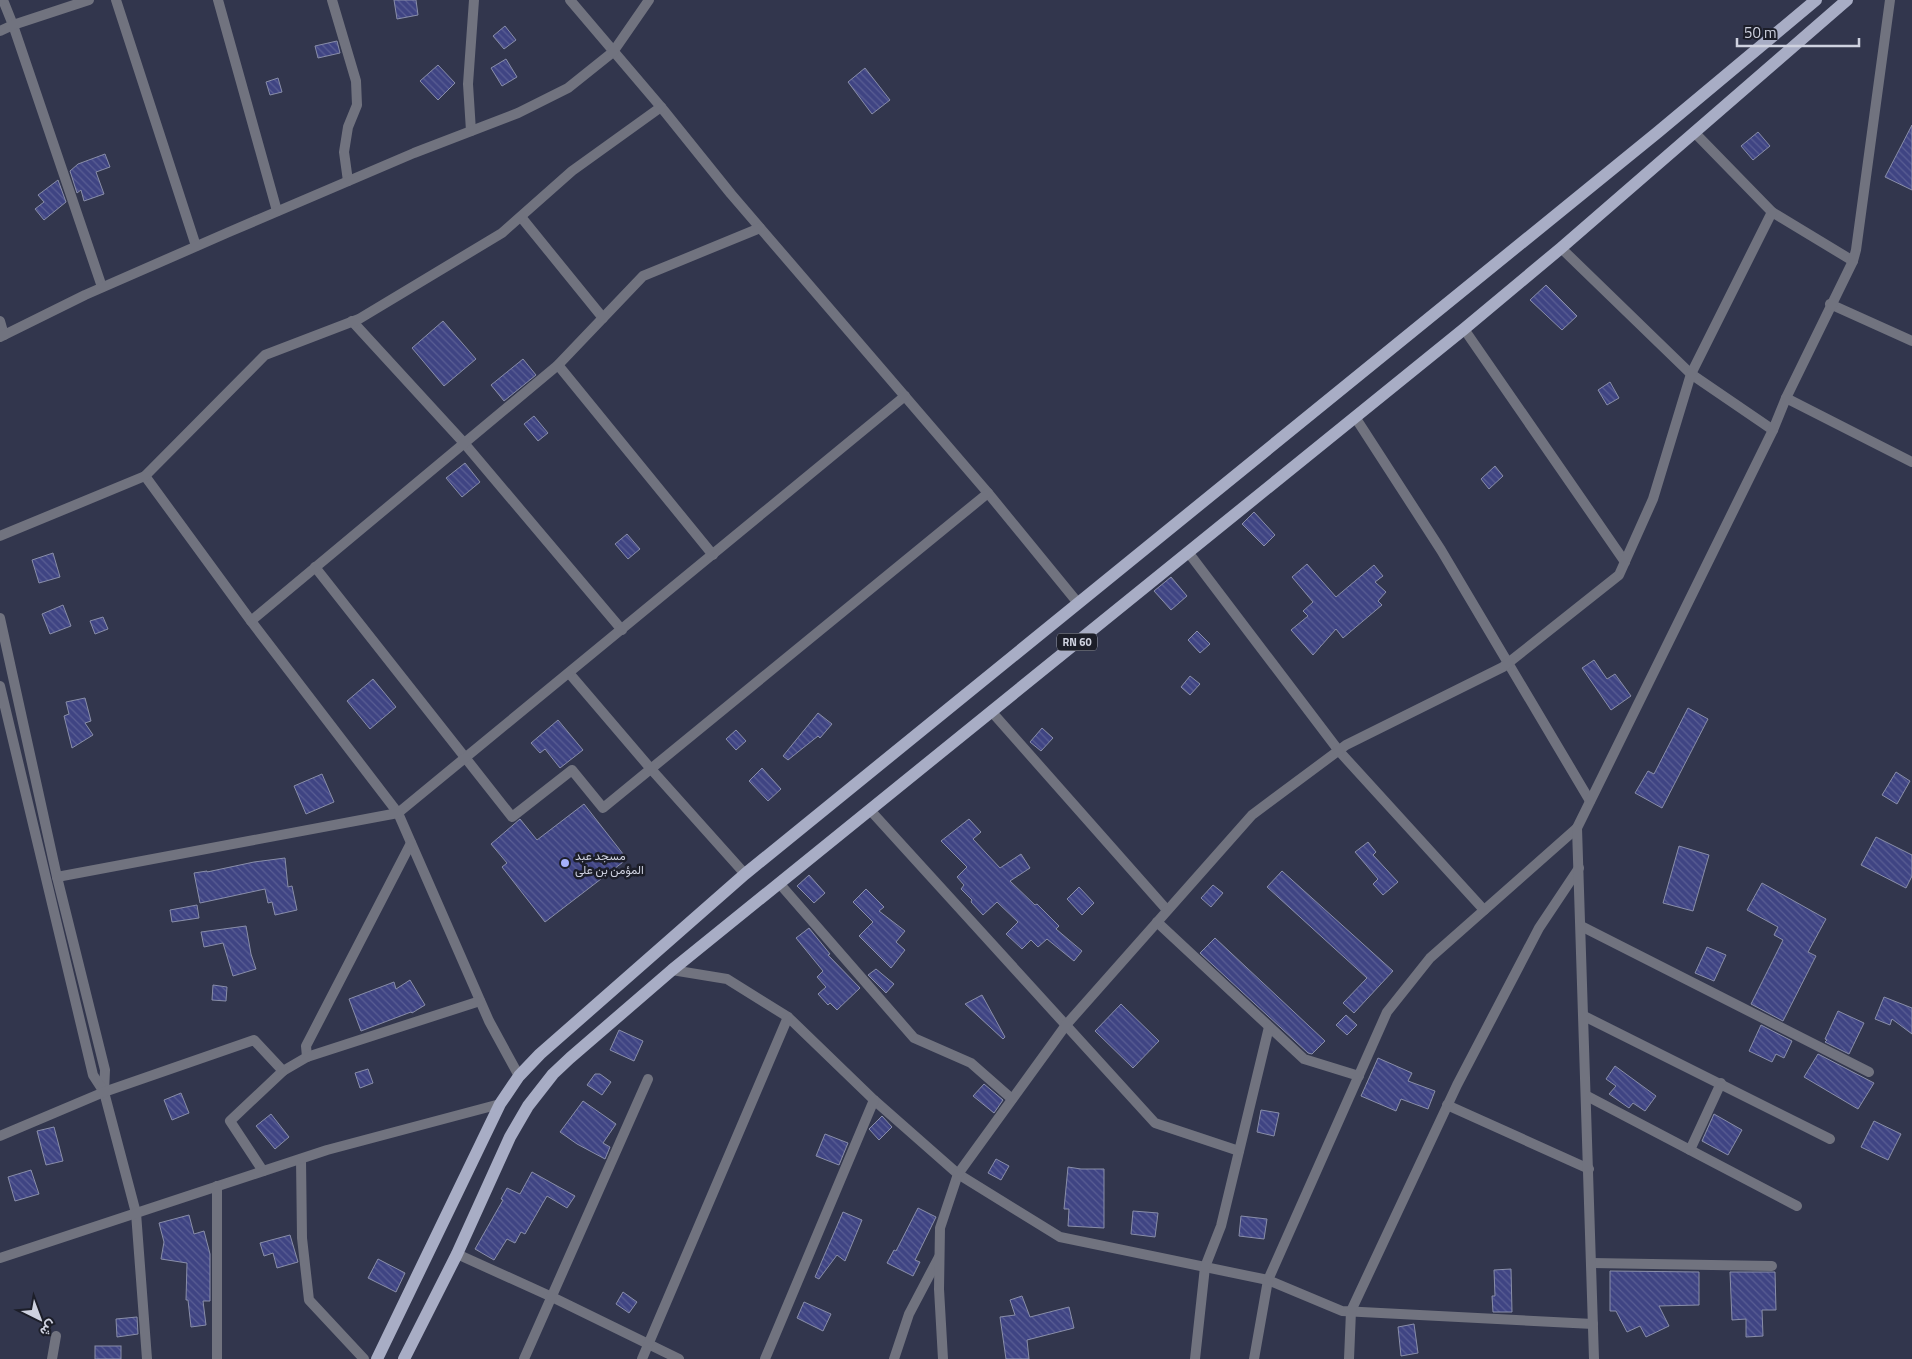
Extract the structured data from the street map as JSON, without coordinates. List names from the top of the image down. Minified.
{"streets":{"main road":["RN 60"]},"places":["مسجد عبد المؤمن بن على"],"scale_bar":"50 m","north":"bottom right"}
